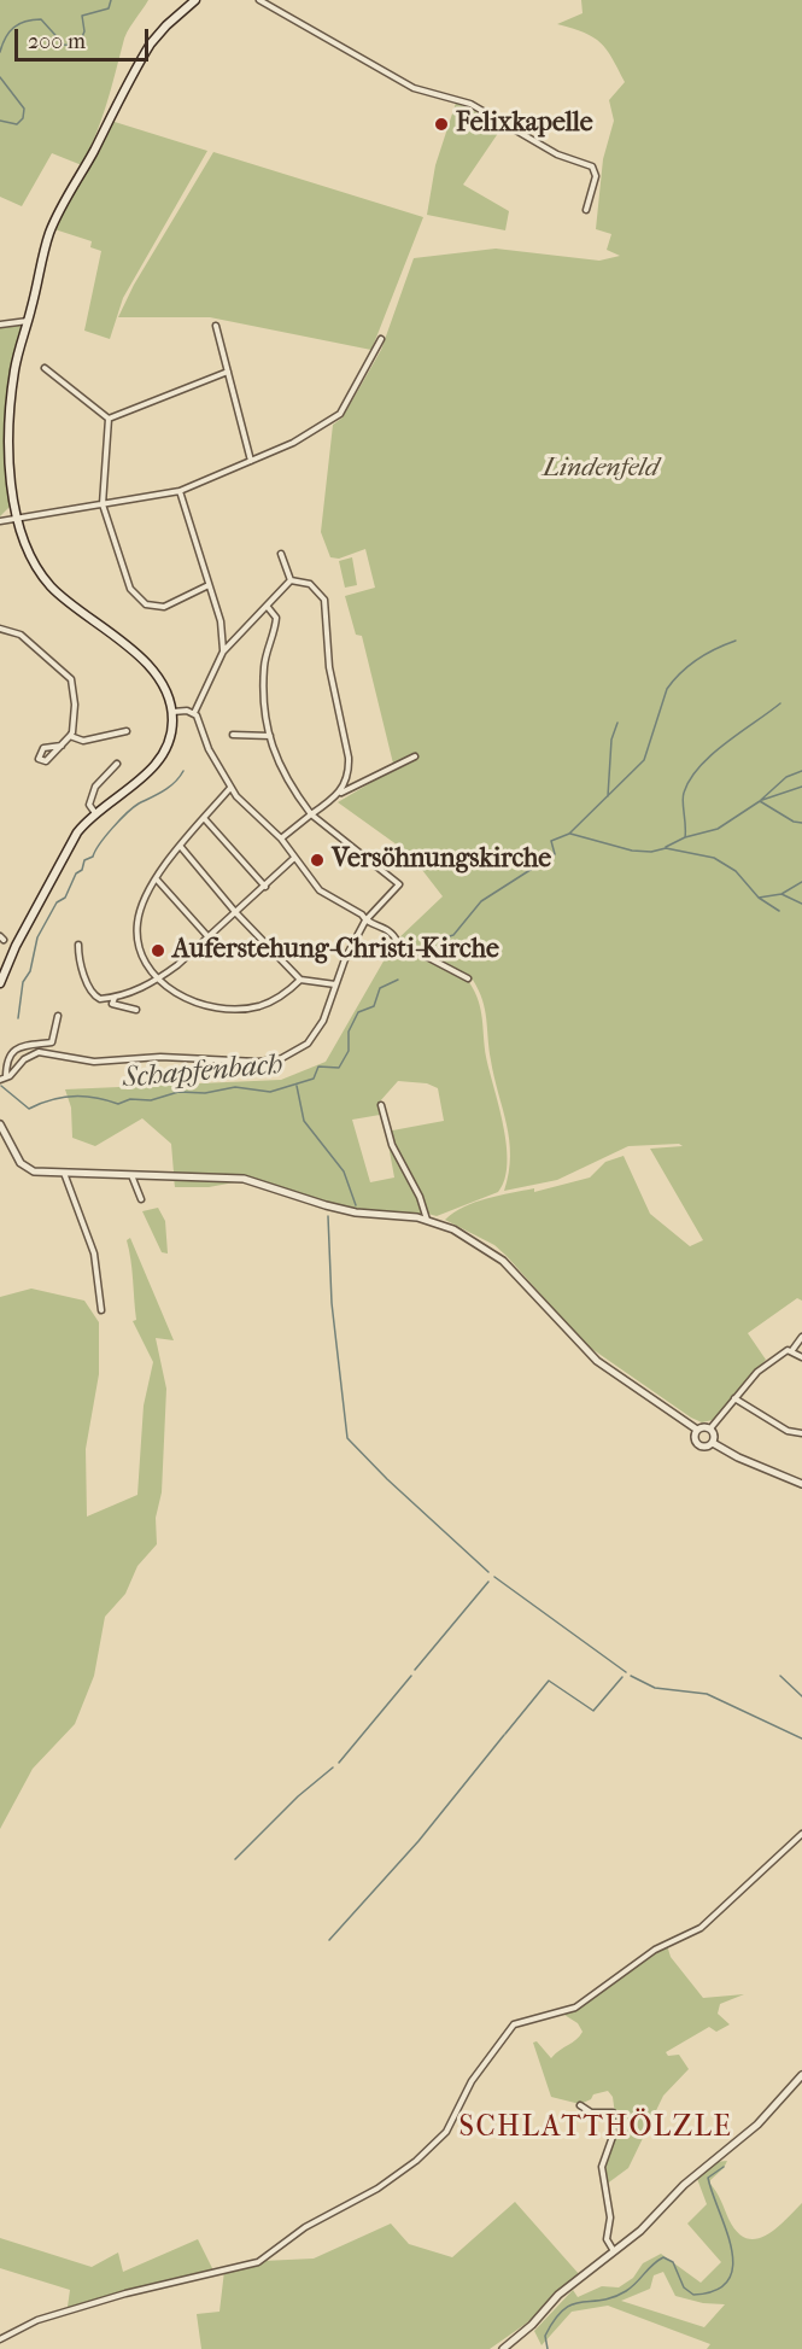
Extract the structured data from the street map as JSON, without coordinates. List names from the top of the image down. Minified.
{"districts":["SCHLATTHÖLZLE"],"water":["Schapfenbach"],"parks":["Lindenfeld"],"places":["Felixkapelle","Versöhnungskirche","Auferstehung-Christi-Kirche"],"scale_bar":"200 m"}
